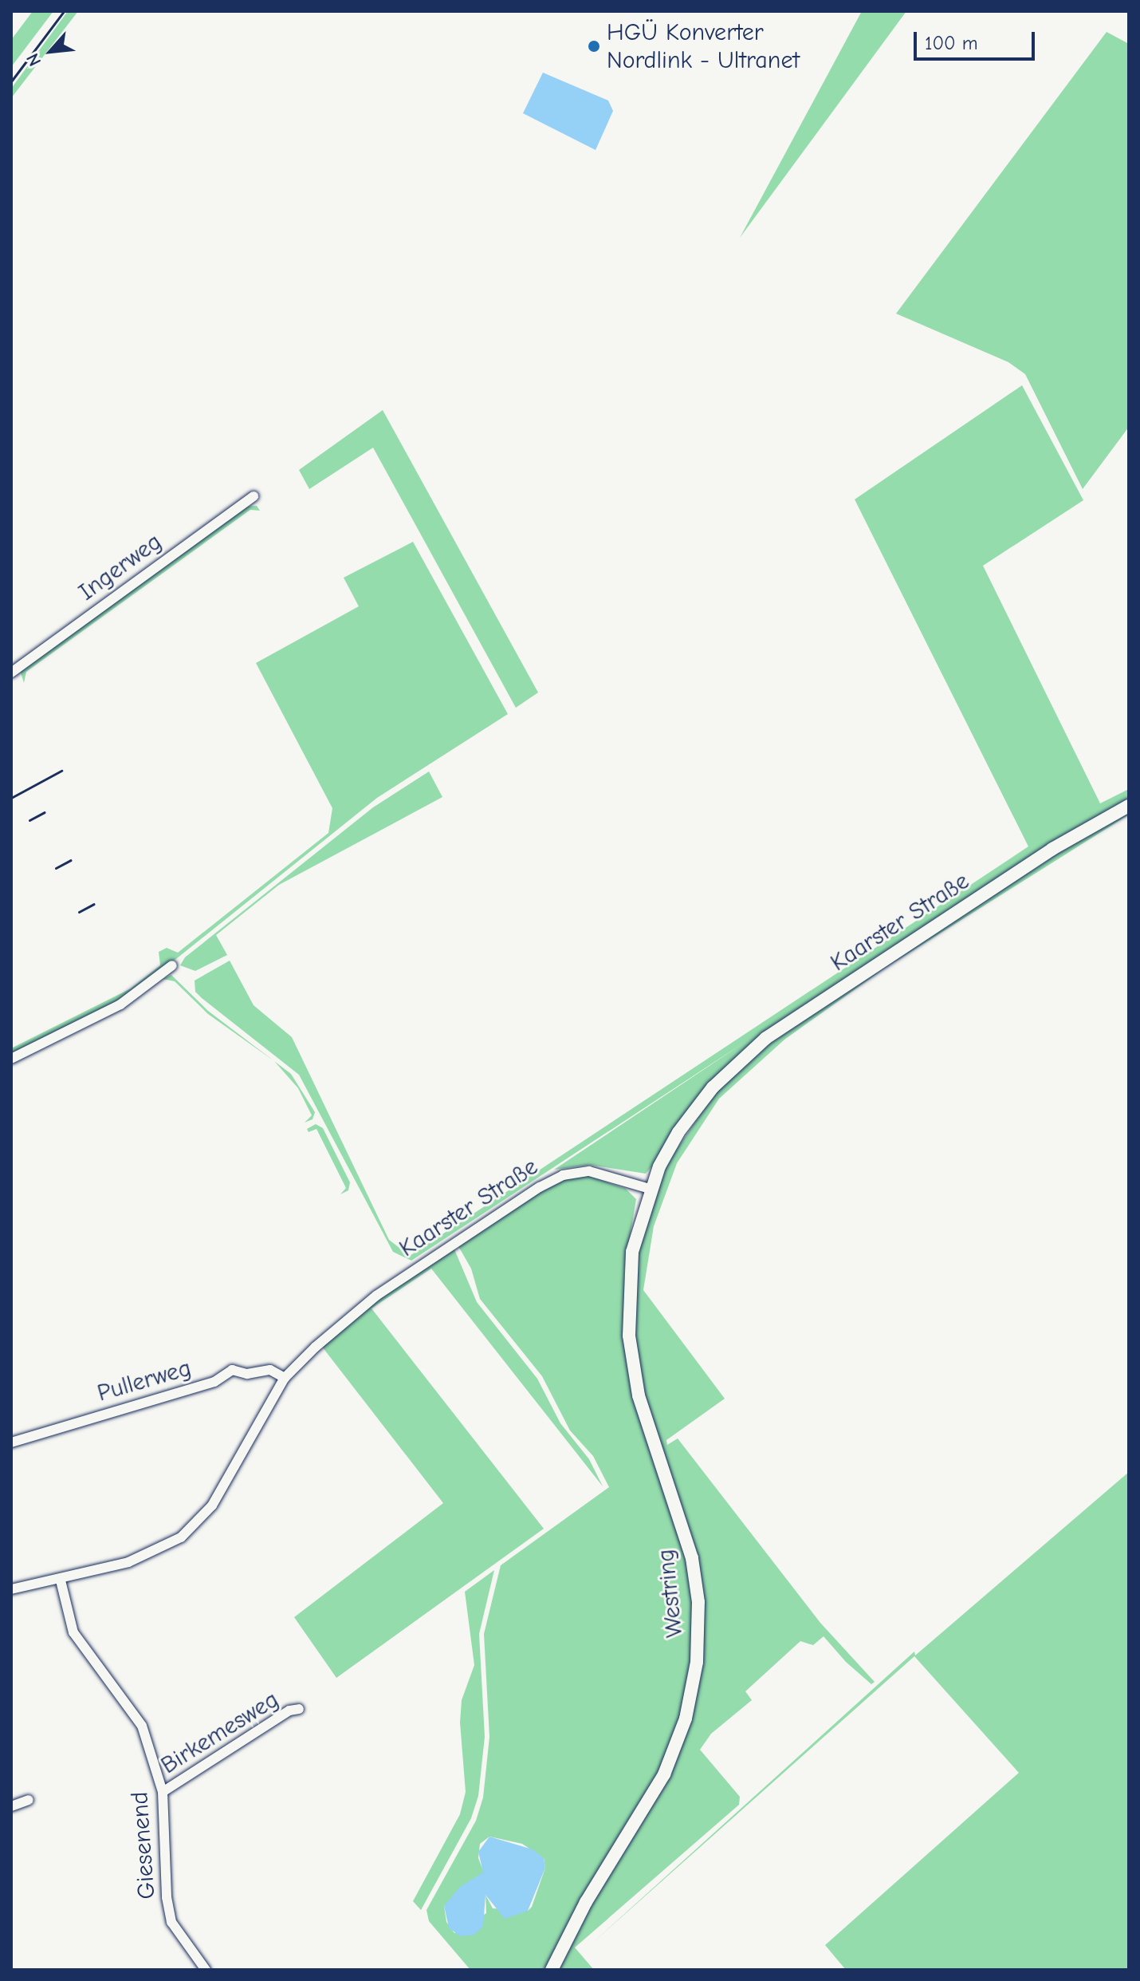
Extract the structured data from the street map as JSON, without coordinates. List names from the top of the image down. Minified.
{"streets":{"main road":["Kaarster Straße","Westring"],"street":["Ingerweg","Pullerweg","Birkemesweg","Giesenend"]},"crossings":[["Kaarster Straße","Pullerweg"],["Kaarster Straße","Westring"],["Kaarster Straße","Giesenend"],["Birkemesweg","Giesenend"]],"places":["HGÜ Konverter Nordlink - Ultranet"],"scale_bar":"100 m","north":"bottom left"}
